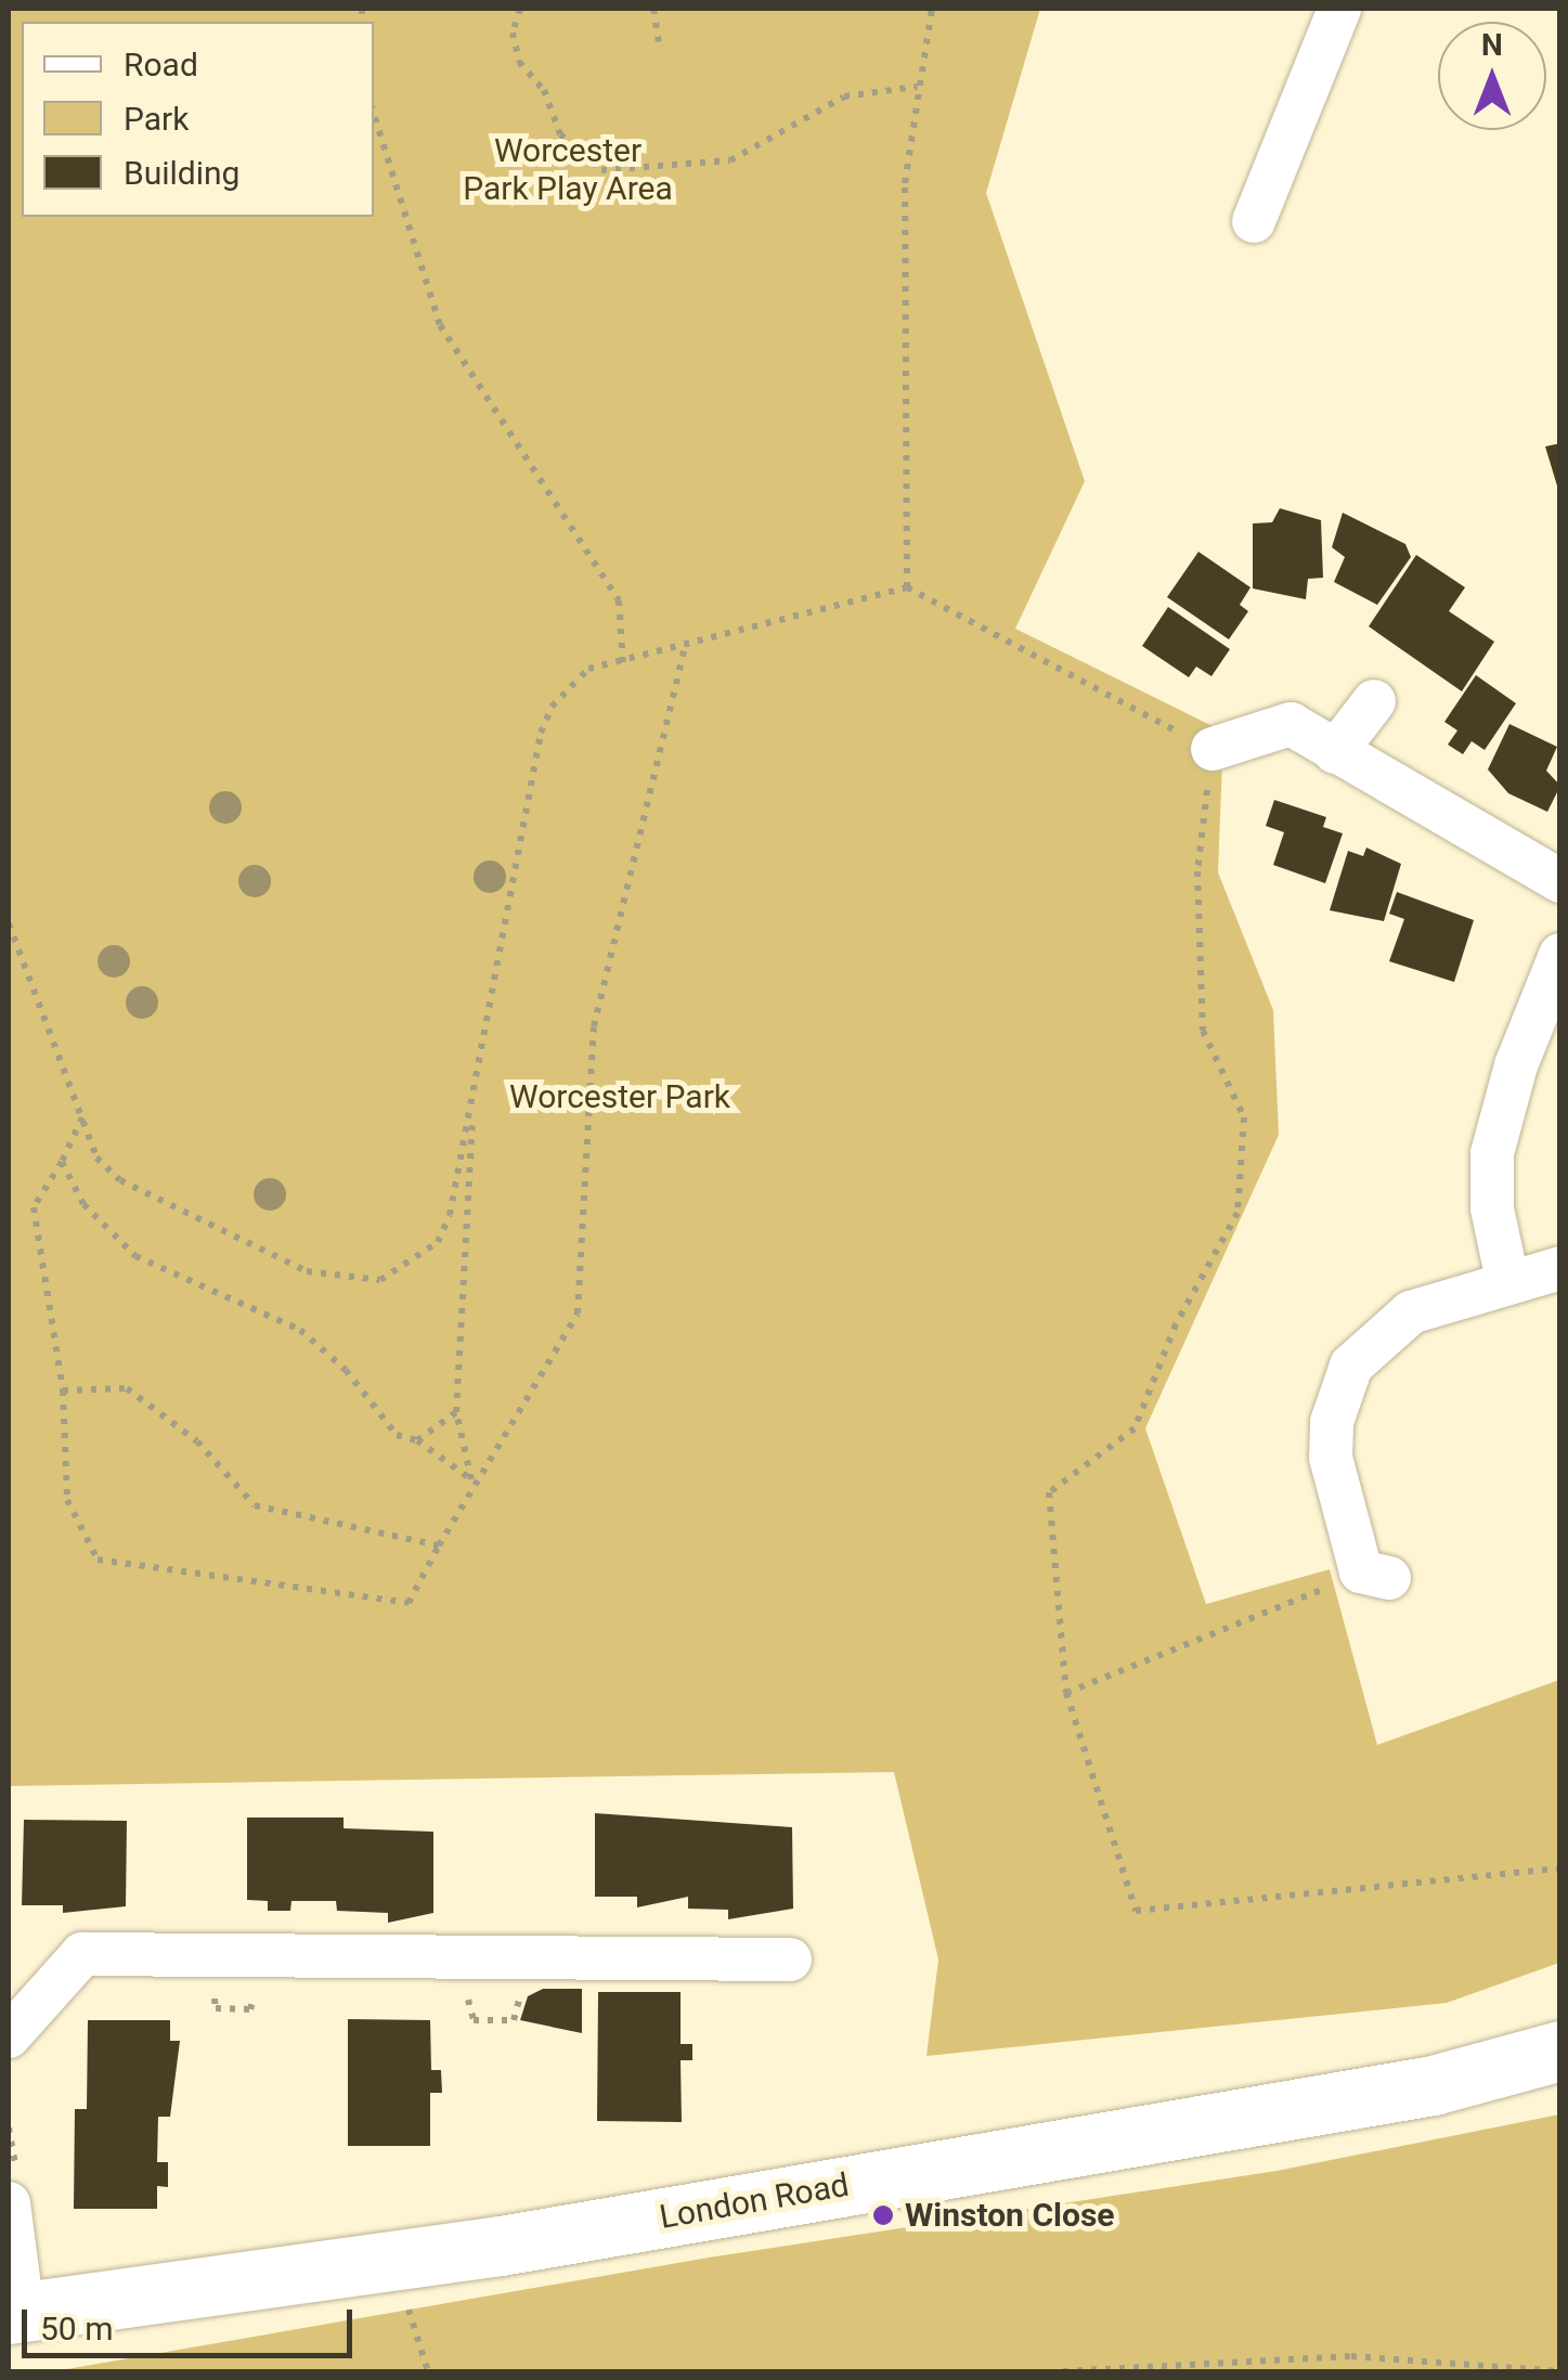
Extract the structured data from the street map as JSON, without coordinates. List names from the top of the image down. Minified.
{"streets":{"main road":["London Road"]},"parks":["Worcester Park Play Area","Worcester Park"],"places":["Winston Close"],"legend":["Road","Park","Building"],"scale_bar":"50 m","north":"top"}
